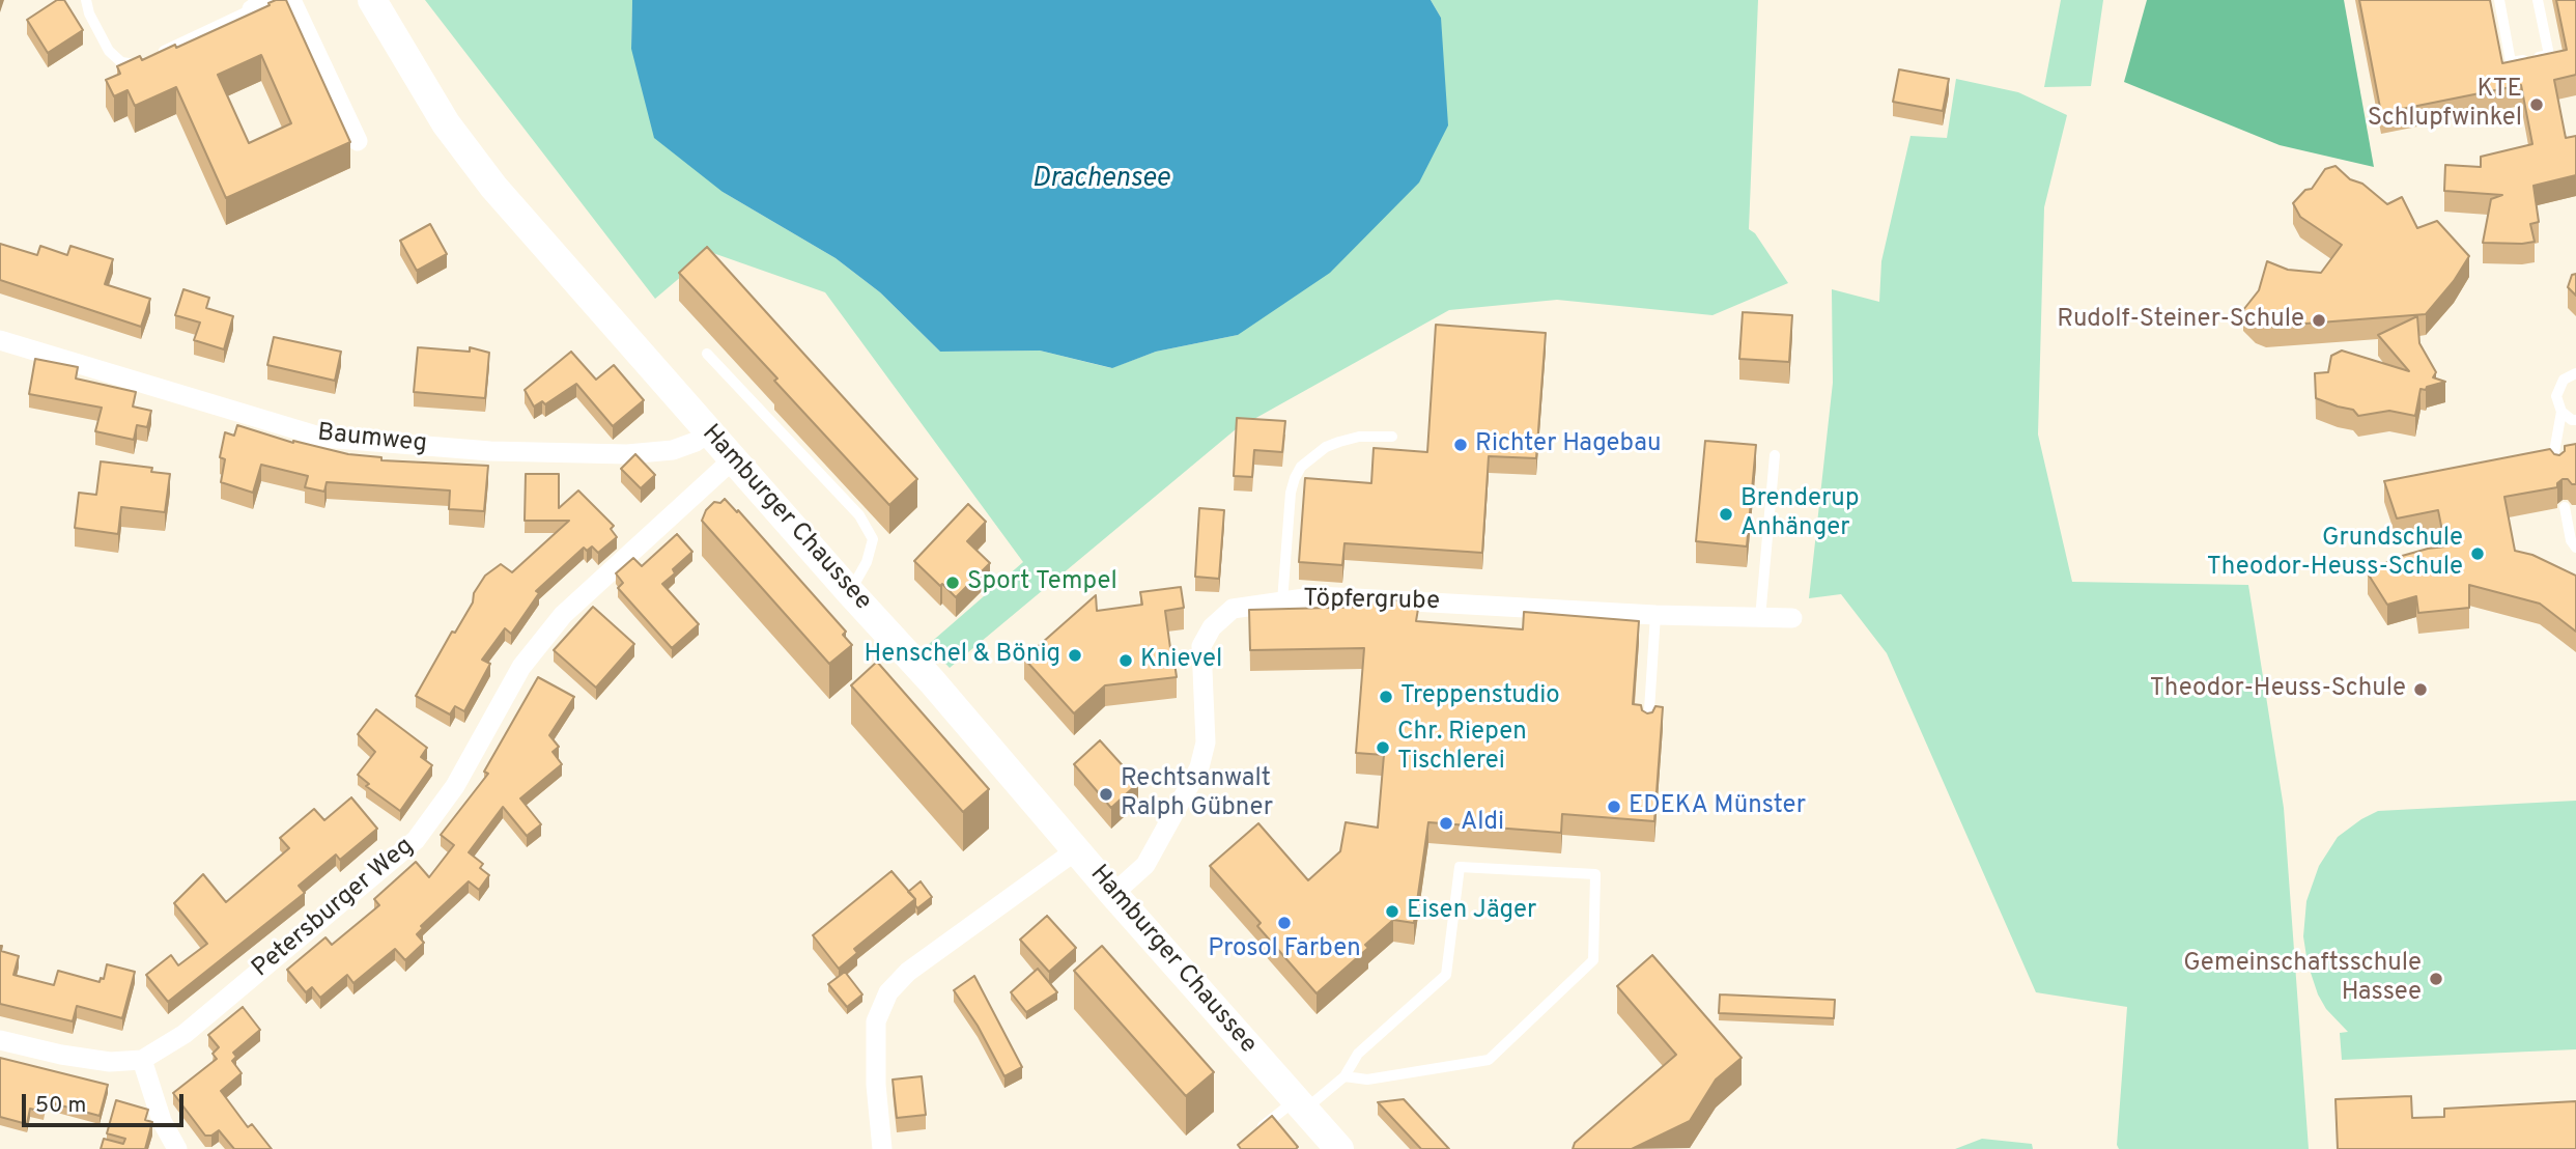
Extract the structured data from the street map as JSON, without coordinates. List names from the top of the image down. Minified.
{"streets":{"main road":["Hamburger Chaussee"],"street":["Baumweg","Töpfergrube","Petersburger Weg"]},"crossings":[["Baumweg","Hamburger Chaussee"],["Hamburger Chaussee","Töpfergrube"],["Hamburger Chaussee","Petersburger Weg"]],"water":["Drachensee"],"places":["KTE Schlupfwinkel","Rudolf-Steiner-Schule","Richter Hagebau","Brenderup Anhänger","Grundschule Theodor-Heuss-Schule","Sport Tempel","Henschel & Bönig","Knievel","Theodor-Heuss-Schule","Treppenstudio","Chr. Riepen Tischlerei","Rechtsanwalt Ralph Gübner","EDEKA Münster","Aldi","Eisen Jäger","Prosol Farben","Gemeinschaftsschule Hassee"],"scale_bar":"50 m"}
